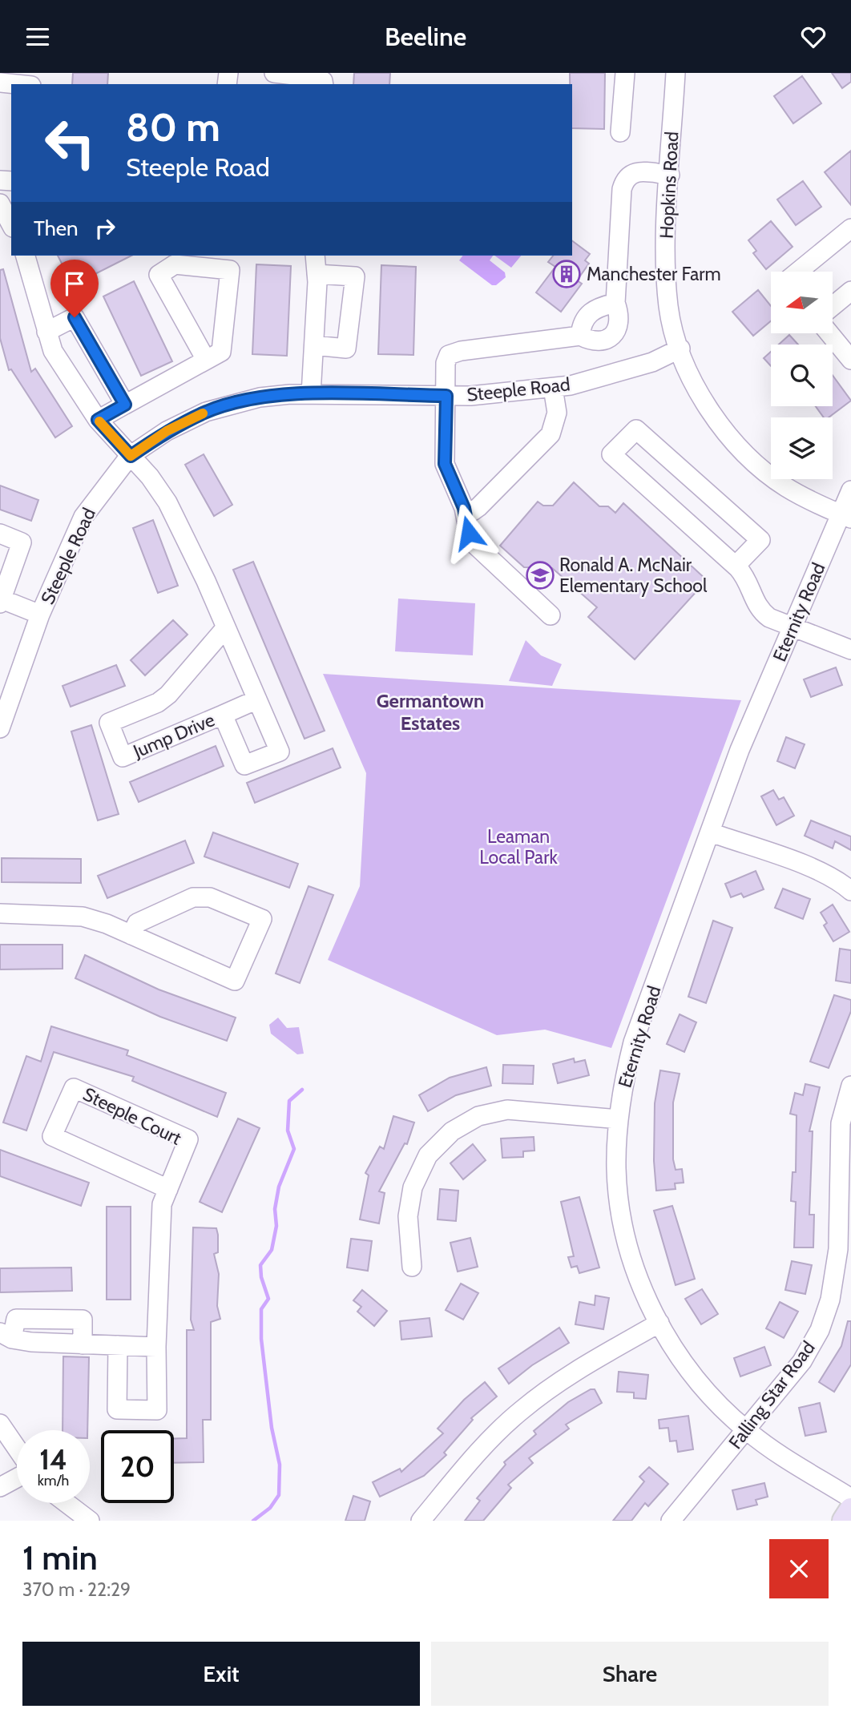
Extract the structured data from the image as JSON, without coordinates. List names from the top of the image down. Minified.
{"streets":{"street":["Hopkins Road","Steeple Road","Eternity Road","Jump Drive","Steeple Court","Falling Star Road"]},"crossings":[["Hopkins Road","Steeple Road"],["Hopkins Road","Eternity Road"],["Steeple Road","Jump Drive"],["Eternity Road","Falling Star Road"]],"districts":["Germantown Estates"],"parks":["Leaman Local Park"],"places":{"building":["Manchester Farm"],"school or university":["Ronald A. McNair Elementary School"]},"north":"left","page":{"header":"Beeline","turn":["80 m","Steeple Road"],"then":"Then","speed":"14 km/h","limit":"20","heading":["1 min","370 m · 22:29"],"buttons":["Exit","Share"]}}
